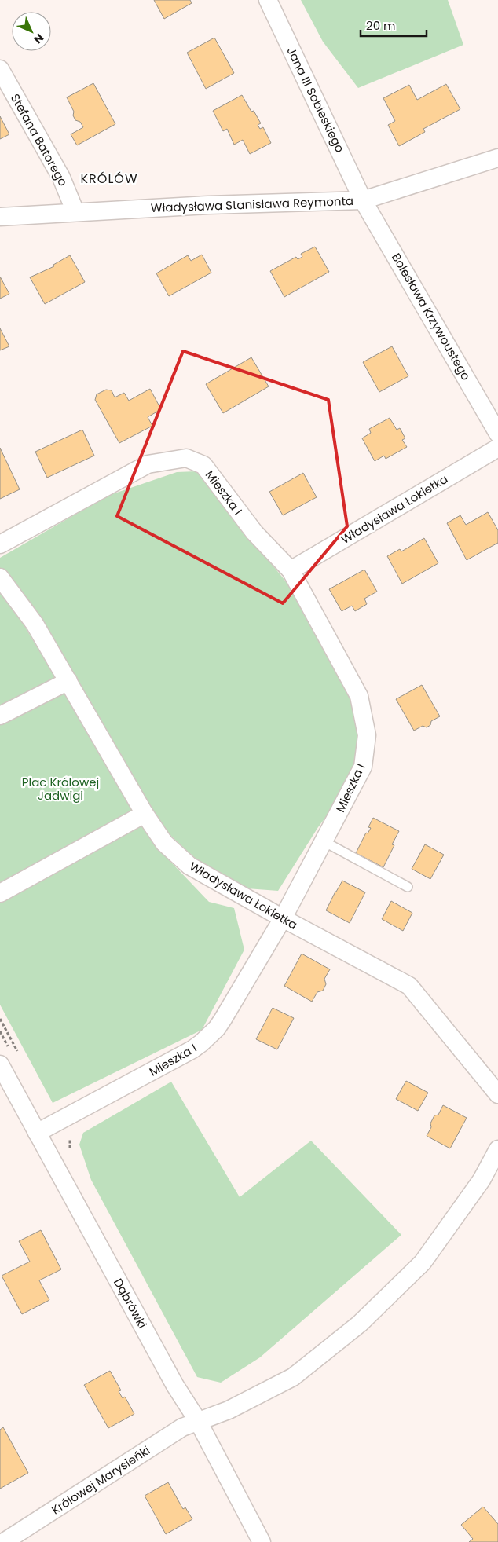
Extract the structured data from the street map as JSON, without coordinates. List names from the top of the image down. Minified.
{"streets":{"street":["Jana III Sobieskiego","Stefana Batorego","Władysława Stanisława Reymonta","Bolesława Krzywoustego","Mieszka I","Władysława Łokietka","Dąbrówki","Królowej Marysieńki"]},"crossings":[["Jana III Sobieskiego","Władysława Stanisława Reymonta"],["Jana III Sobieskiego","Bolesława Krzywoustego"],["Stefana Batorego","Władysława Stanisława Reymonta"],["Władysława Stanisława Reymonta","Bolesława Krzywoustego"],["Mieszka I","Władysława Łokietka"],["Mieszka I","Dąbrówki"],["Dąbrówki","Królowej Marysieńki"]],"districts":["KRÓLÓW"],"parks":["Plac Królowej Jadwigi"],"scale_bar":"20 m","north":"bottom right"}
